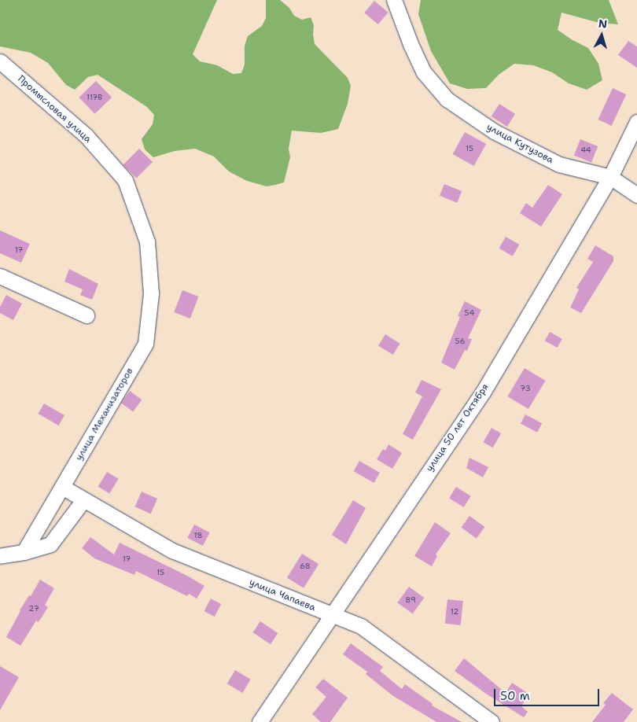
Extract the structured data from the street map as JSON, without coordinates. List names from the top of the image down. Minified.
{"streets":{"street":["Промысловая улица","улица Кутузова","улица Механизаторов","улица 50 лет Октября","улица Чапаева"]},"crossings":[["Промысловая улица","улица Механизаторов"],["улица Кутузова","улица 50 лет Октября"],["улица Механизаторов","улица Чапаева"],["улица 50 лет Октября","улица Чапаева"]],"house_numbers":["117В","15","44","17","54","56","73","18","17","68","15","89","27","12"],"scale_bar":"50 m","north":"top"}
